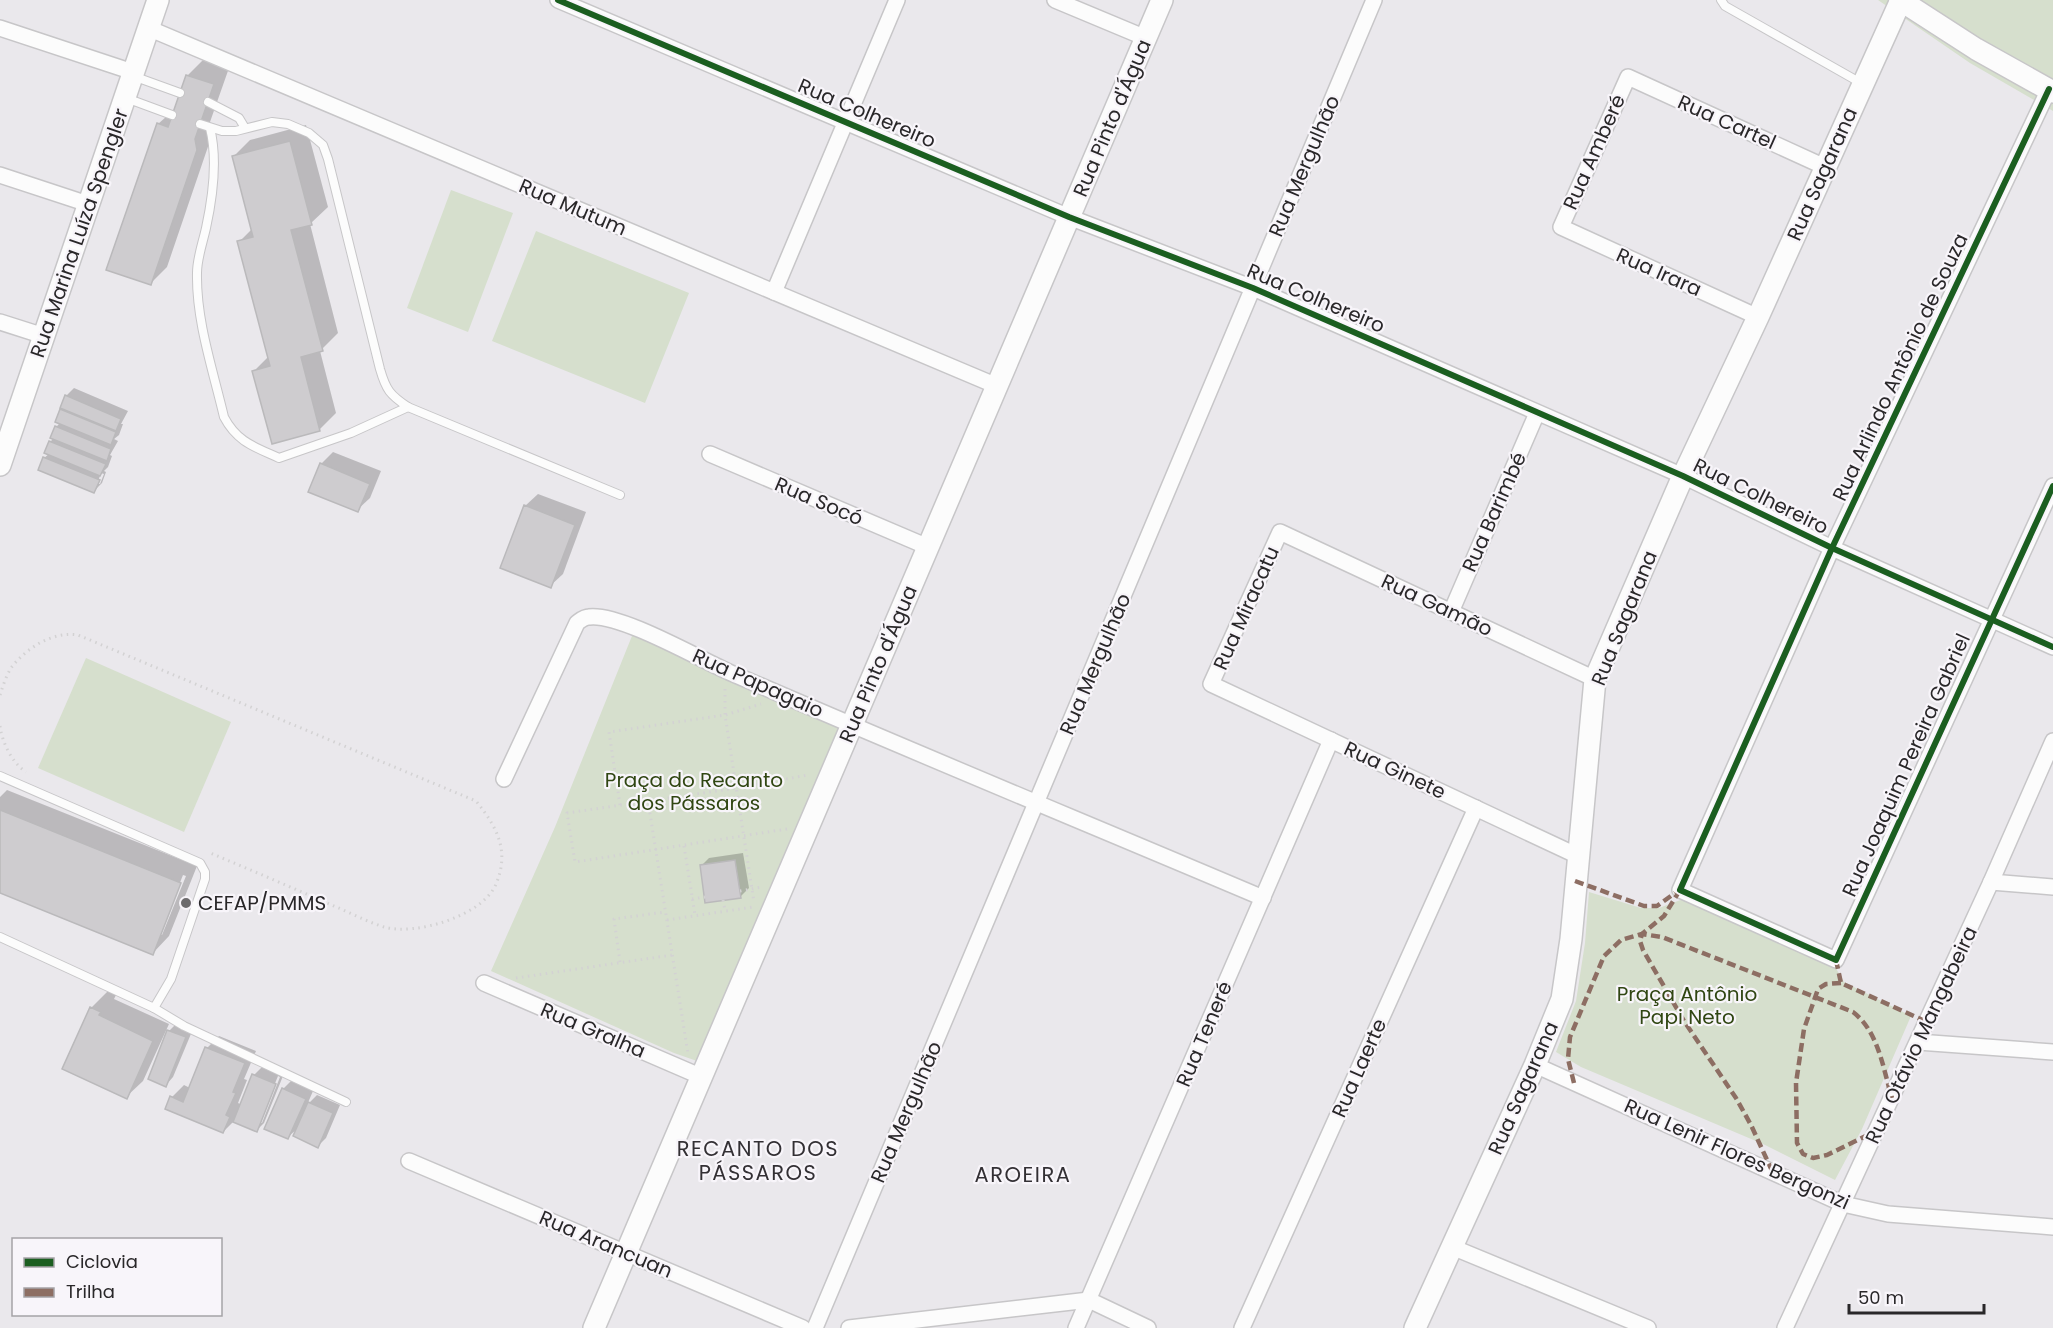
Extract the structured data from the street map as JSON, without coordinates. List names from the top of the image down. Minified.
{"streets":{"street":["Rua Colhereiro","Rua Pinto d'Água","Rua Cartel","Rua Amberé","Rua Mergulhão","Rua Sagarana","Rua Mutum","Rua Marina Luíza Spengler","Rua Irara","Rua Arlindo Antônio de Souza","Rua Socó","Rua Barimbé","Rua Gamão","Rua Miracatu","Rua Papagaio","Rua Joaquim Pereira Gabriel","Rua Ginete","Rua Gralha","Rua Teneré","Rua Otávio Mangabeira","Rua Laerte","Rua Lenir Flores Bergonzi","Rua Arancuan"]},"crossings":[["Rua Colhereiro","Rua Pinto d'Água"],["Rua Colhereiro","Rua Mergulhão"],["Rua Colhereiro","Rua Sagarana"],["Rua Colhereiro","Rua Arlindo Antônio de Souza"],["Rua Colhereiro","Rua Barimbé"],["Rua Colhereiro","Rua Joaquim Pereira Gabriel"],["Rua Pinto d'Água","Rua Mutum"],["Rua Pinto d'Água","Rua Socó"],["Rua Pinto d'Água","Rua Papagaio"],["Rua Pinto d'Água","Rua Gralha"],["Rua Pinto d'Água","Rua Arancuan"],["Rua Cartel","Rua Amberé"],["Rua Cartel","Rua Sagarana"],["Rua Amberé","Rua Irara"],["Rua Mergulhão","Rua Papagaio"],["Rua Sagarana","Rua Irara"],["Rua Sagarana","Rua Gamão"],["Rua Sagarana","Rua Ginete"],["Rua Sagarana","Rua Lenir Flores Bergonzi"],["Rua Mutum","Rua Marina Luíza Spengler"],["Rua Arlindo Antônio de Souza","Rua Joaquim Pereira Gabriel"],["Rua Barimbé","Rua Gamão"],["Rua Gamão","Rua Miracatu"],["Rua Miracatu","Rua Ginete"],["Rua Papagaio","Rua Teneré"],["Rua Ginete","Rua Teneré"],["Rua Ginete","Rua Laerte"],["Rua Otávio Mangabeira","Rua Lenir Flores Bergonzi"]],"districts":["RECANTO DOS PÁSSAROS","AROEIRA"],"parks":["Praça do Recanto dos Pássaros","Praça Antônio Papi Neto"],"places":["CEFAP/PMMS"],"legend":["Ciclovia","Trilha"],"scale_bar":"50 m"}
